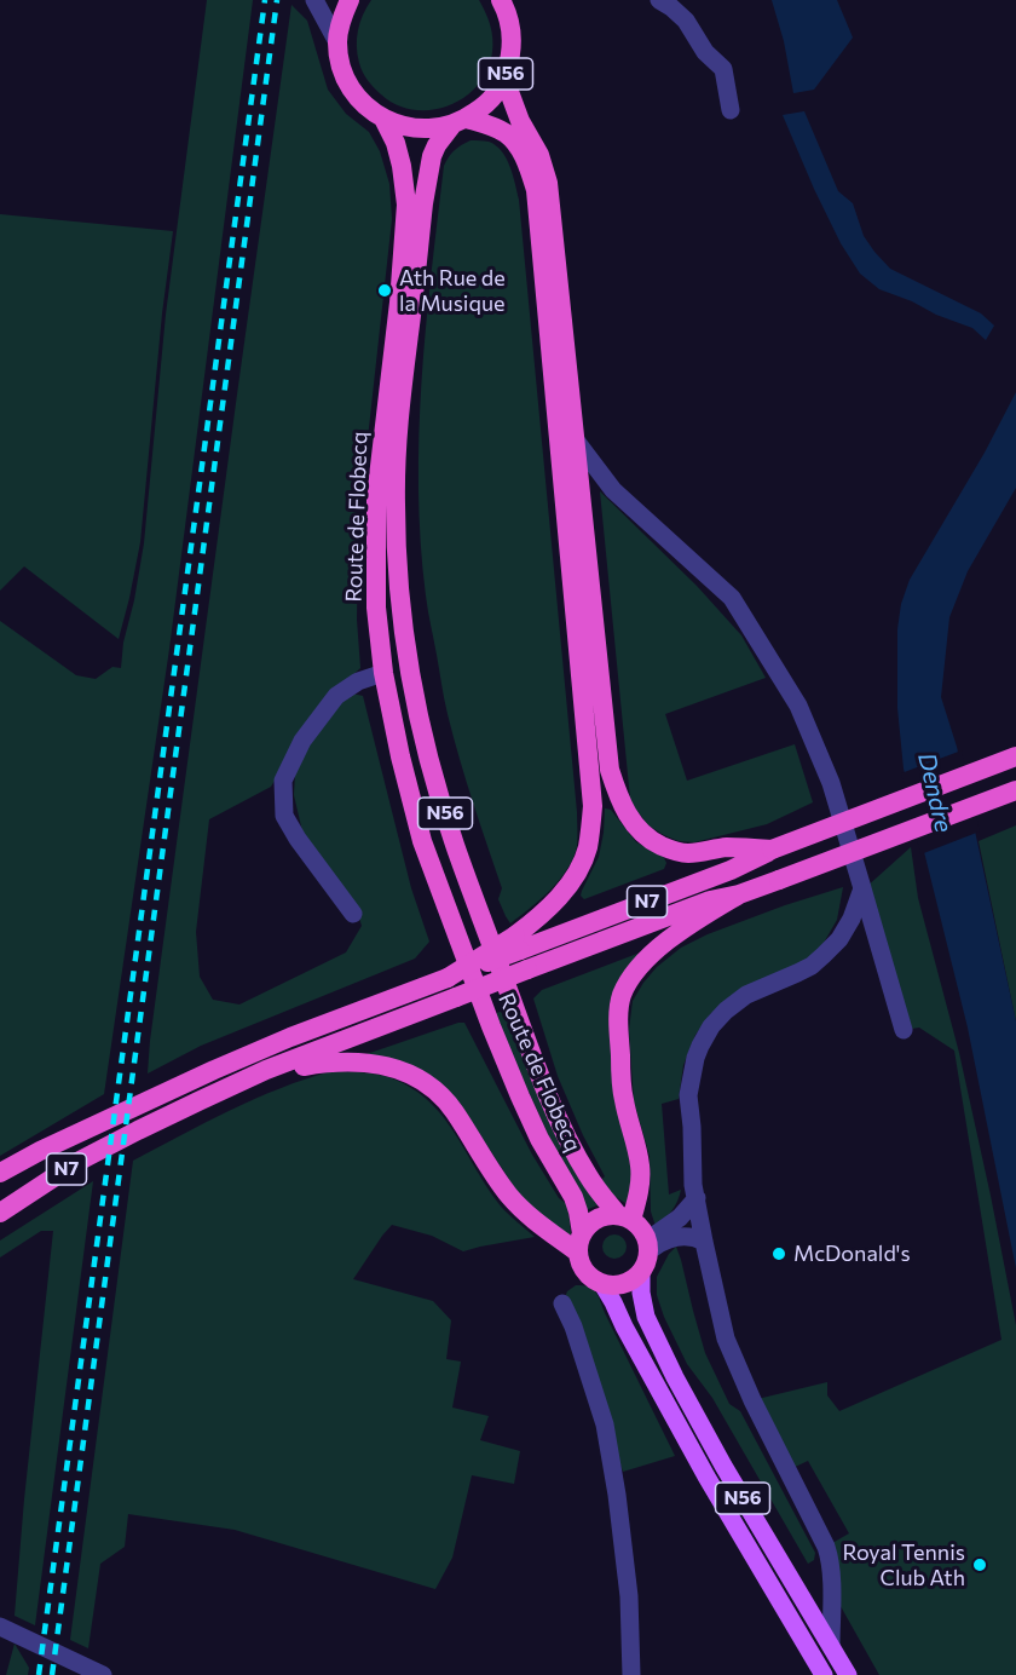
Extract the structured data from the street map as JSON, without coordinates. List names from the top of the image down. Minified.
{"streets":{"highway":["N56","Route de Flobecq","N7"]},"crossings":[["N56","Route de Flobecq"]],"water":["Dendre"],"places":["Ath Rue de la Musique","McDonald's","Royal Tennis Club Ath"]}
